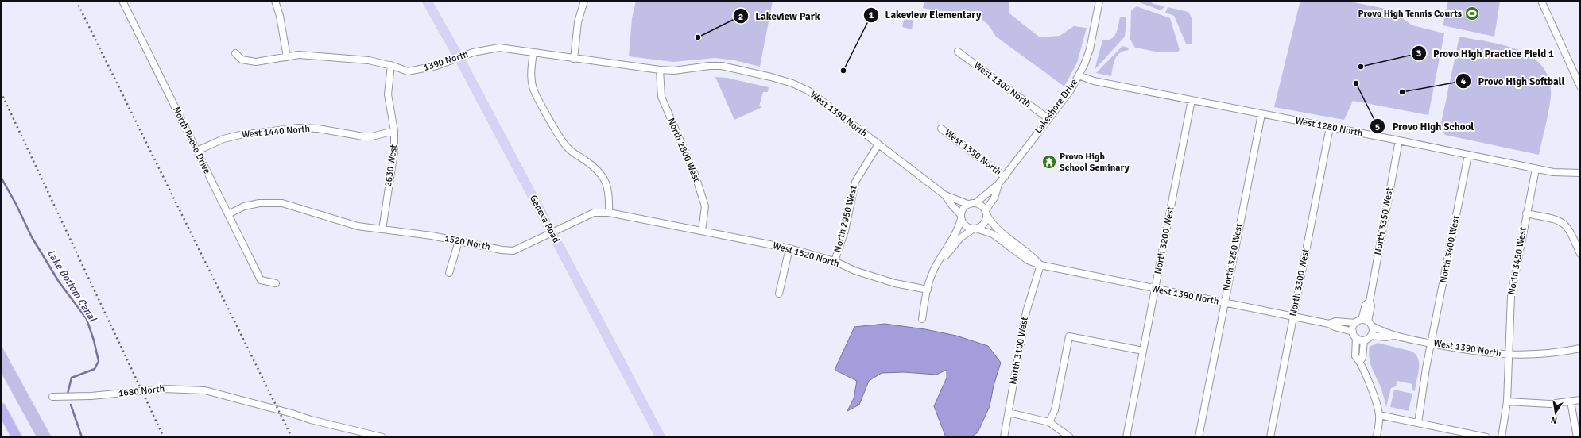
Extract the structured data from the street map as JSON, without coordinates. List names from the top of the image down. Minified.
{"streets":{"main road":["Geneva Road"],"street":["1390 North","West 1300 North","Lakeshore Drive","West 1390 North","West 1280 North","West 1440 North","North Reese Drive","North 2800 West","West 1350 North","2630 West","North 2950 West","North 3350 West","North 3200 West","1520 North","North 3400 West","West 1520 North","North 3250 West","North 3450 West","North 3300 West","North 3100 West","1680 North"]},"crossings":[["1390 North","West 1390 North"],["1390 North","North 2800 West"],["1390 North","2630 West"],["1390 North","Geneva Road"],["West 1300 North","Lakeshore Drive"],["Lakeshore Drive","West 1390 North"],["Lakeshore Drive","West 1280 North"],["Lakeshore Drive","West 1350 North"],["West 1390 North","North 2800 West"],["West 1390 North","North 2950 West"],["West 1390 North","North 3350 West"],["West 1390 North","North 3200 West"],["West 1390 North","North 3400 West"],["West 1390 North","North 3250 West"],["West 1390 North","North 3450 West"],["West 1390 North","North 3300 West"],["West 1390 North","North 3100 West"],["West 1280 North","North 3350 West"],["West 1280 North","North 3200 West"],["West 1280 North","North 3400 West"],["West 1280 North","North 3250 West"],["West 1280 North","North 3450 West"],["West 1280 North","North 3300 West"],["West 1440 North","North Reese Drive"],["West 1440 North","2630 West"],["North Reese Drive","1520 North"],["North 2800 West","1520 North"],["North 2800 West","West 1520 North"],["2630 West","1520 North"],["Geneva Road","1520 North"],["North 2950 West","West 1520 North"],["1520 North","West 1520 North"]],"water":["Lake Bottom Canal"],"places":{"sports":["Provo High Tennis Courts"],"other":["Lakeview Park","Provo High Practice Field 1","Lakeview Elementary","Provo High School","Provo High Softball"],"temple":["Provo High School Seminary"]},"north":"bottom"}
